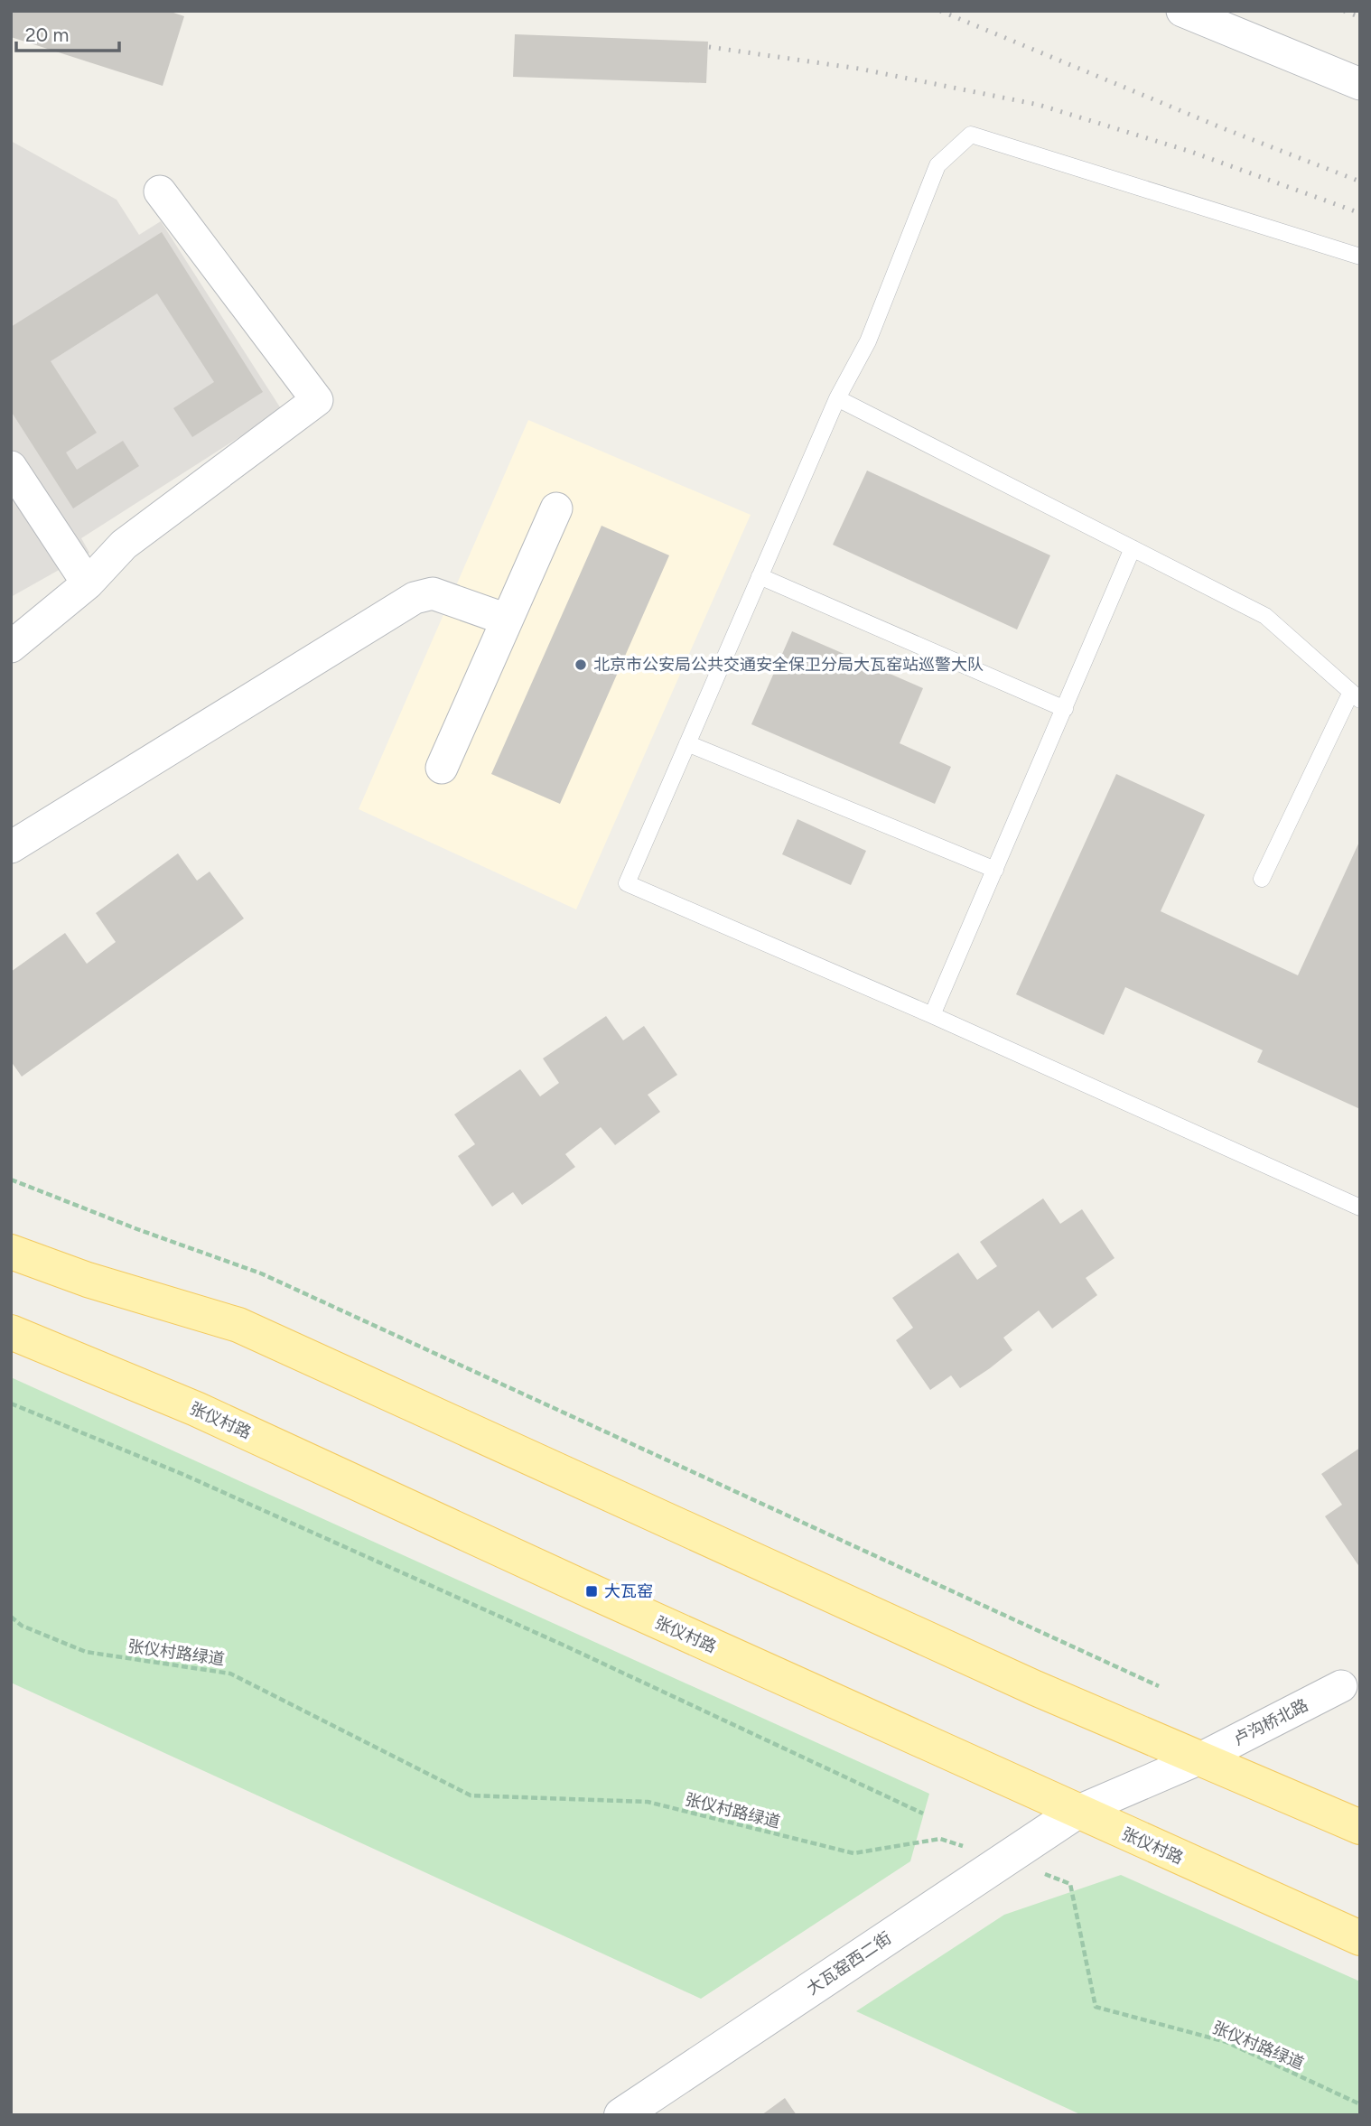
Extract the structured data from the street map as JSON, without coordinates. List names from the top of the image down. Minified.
{"streets":{"main road":["张仪村路"],"street":["卢沟桥北路","大瓦窑西二街"],"path":["张仪村路绿道"]},"crossings":[["张仪村路","卢沟桥北路"],["张仪村路","大瓦窑西二街"],["张仪村路绿道","大瓦窑西二街"],["卢沟桥北路","大瓦窑西二街"]],"places":{"other":["北京市公安局公共交通安全保卫分局大瓦窑站巡警大队"],"transit":["大瓦窑"]},"scale_bar":"20 m"}
